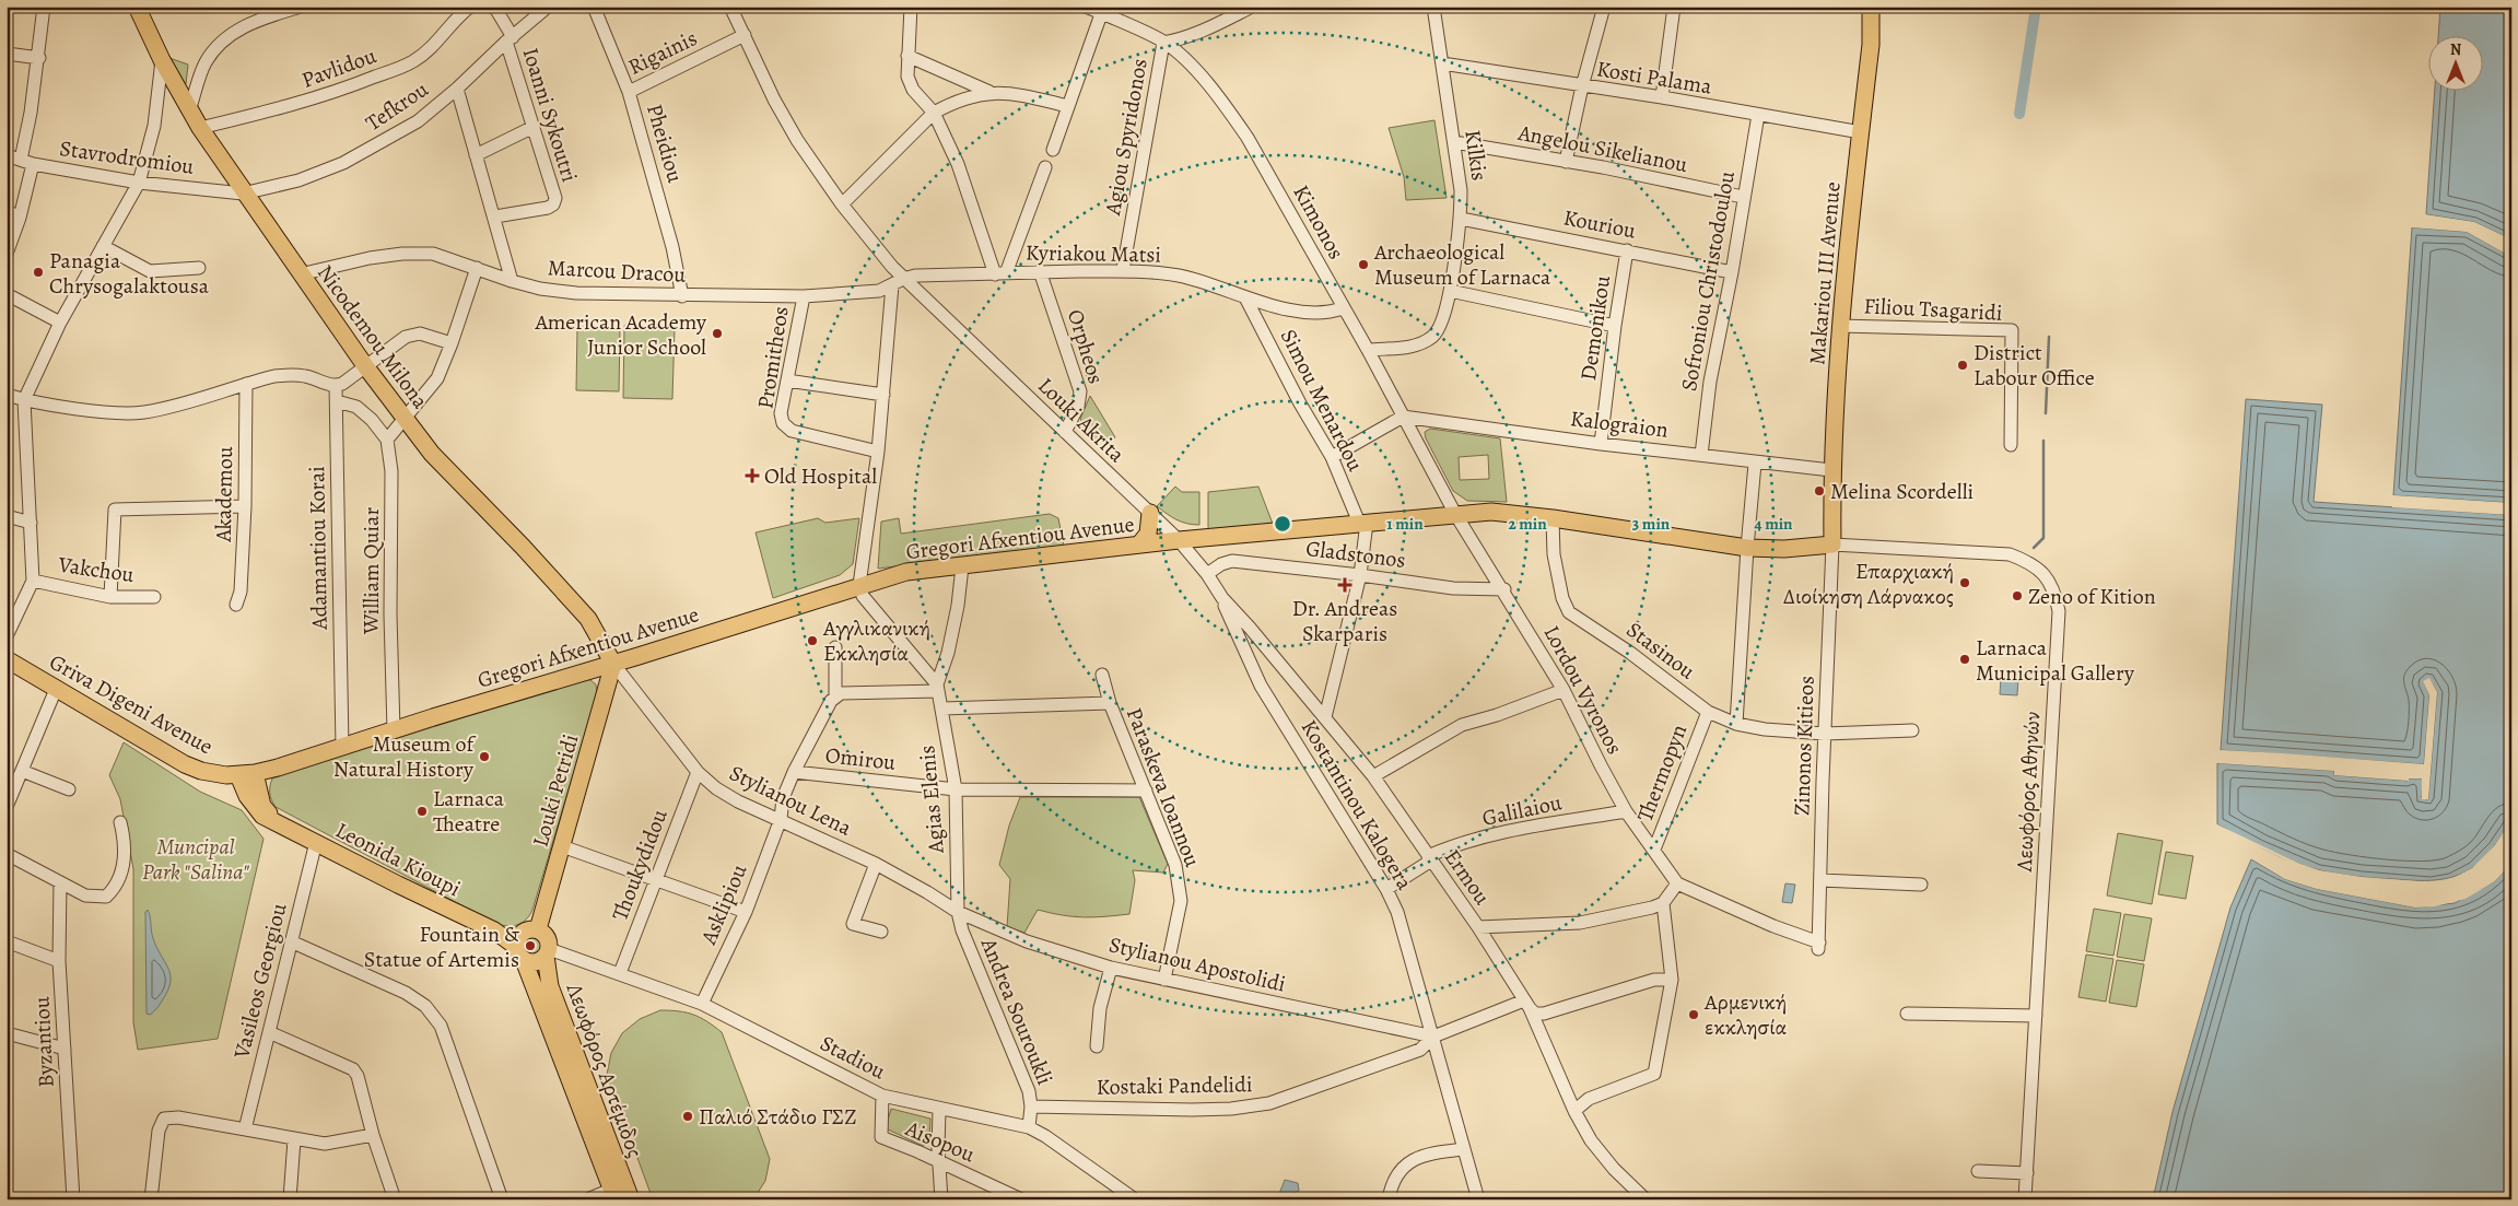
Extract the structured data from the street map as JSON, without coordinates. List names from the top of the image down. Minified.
{"streets":{"main road":["Makariou III Avenue","Nicodemou Milona","Gregori Afxentiou Avenue","Griva Digeni Avenue","Louki Petridi","Leonida Kioupi","Λεωφόρος Αρτέμιδος"],"street":["Rigainis","Pavlidou","Kosti Palama","Tefkrou","Ioanni Sykoutri","Agiou Spyridonos","Pheidiou","Angelou Sikelianou","Kilkis","Stavrodromiou","Kimonos","Kouriou","Kyriakou Matsi","Marcou Dracou","Sofroniou Christodoulou","Filiou Tsagaridi","Demonikou","Orpheos","Promitheos","Simou Menardou","Louki Akrita","Kalograion","Akademou","Adamantiou Korai","Gladstonos","Vakchou","William Quiar","Stasinou","Lordou Vyronos","Zinonos Kitieos","Omirou","Thermopyn","Paraskeva Ioannou","Λεωφόρος Αθηνών","Agias Elenis","Stylianou Lena","Kostantinou Kalogera","Galilaiou","Thoukydidou","Ermou","Asklipiou","Stylianou Apostolidi","Vasileos Georgiou","Andrea Souroukli","Byzantiou","Stadiou","Kostaki Pandelidi","Aisopou"]},"crossings":[["Rigainis","Pheidiou"],["Rigainis","Louki Akrita"],["Pavlidou","Nicodemou Milona"],["Kosti Palama","Kilkis"],["Kosti Palama","Makariou III Avenue"],["Kosti Palama","Sofroniou Christodoulou"],["Tefkrou","Ioanni Sykoutri"],["Tefkrou","Stavrodromiou"],["Tefkrou","Nicodemou Milona"],["Agiou Spyridonos","Kimonos"],["Agiou Spyridonos","Kyriakou Matsi"],["Pheidiou","Marcou Dracou"],["Angelou Sikelianou","Kilkis"],["Angelou Sikelianou","Sofroniou Christodoulou"],["Kilkis","Kimonos"],["Kilkis","Kouriou"],["Stavrodromiou","Nicodemou Milona"],["Kimonos","Kyriakou Matsi"],["Kimonos","Kalograion"],["Kimonos","Gregori Afxentiou Avenue"],["Kimonos","Lordou Vyronos"],["Kouriou","Sofroniou Christodoulou"],["Kouriou","Demonikou"],["Kyriakou Matsi","Marcou Dracou"],["Kyriakou Matsi","Orpheos"],["Kyriakou Matsi","Simou Menardou"],["Kyriakou Matsi","Louki Akrita"],["Marcou Dracou","Nicodemou Milona"],["Marcou Dracou","Promitheos"],["Marcou Dracou","Louki Akrita"],["Makariou III Avenue","Filiou Tsagaridi"],["Makariou III Avenue","Kalograion"],["Makariou III Avenue","Gregori Afxentiou Avenue"],["Makariou III Avenue","Zinonos Kitieos"],["Makariou III Avenue","Λεωφόρος Αθηνών"],["Sofroniou Christodoulou","Kalograion"],["Demonikou","Kalograion"],["Nicodemou Milona","Gregori Afxentiou Avenue"],["Nicodemou Milona","Louki Petridi"],["Nicodemou Milona","Stylianou Lena"],["Orpheos","Louki Akrita"],["Simou Menardou","Gregori Afxentiou Avenue"],["Louki Akrita","Gregori Afxentiou Avenue"],["Louki Akrita","Gladstonos"],["Louki Akrita","Kostantinou Kalogera"],["Louki Akrita","Ermou"],["Gregori Afxentiou Avenue","Adamantiou Korai"],["Gregori Afxentiou Avenue","William Quiar"],["Gregori Afxentiou Avenue","Stasinou"],["Gregori Afxentiou Avenue","Lordou Vyronos"],["Gregori Afxentiou Avenue","Griva Digeni Avenue"],["Gregori Afxentiou Avenue","Zinonos Kitieos"],["Gregori Afxentiou Avenue","Louki Petridi"],["Gregori Afxentiou Avenue","Λεωφόρος Αθηνών"],["Gregori Afxentiou Avenue","Agias Elenis"],["Gregori Afxentiou Avenue","Stylianou Lena"],["Gregori Afxentiou Avenue","Leonida Kioupi"],["Gladstonos","Lordou Vyronos"],["Stasinou","Zinonos Kitieos"],["Stasinou","Thermopyn"],["Lordou Vyronos","Zinonos Kitieos"],["Lordou Vyronos","Thermopyn"],["Lordou Vyronos","Galilaiou"],["Griva Digeni Avenue","Leonida Kioupi"],["Zinonos Kitieos","Λεωφόρος Αθηνών"],["Omirou","Paraskeva Ioannou"],["Omirou","Agias Elenis"],["Omirou","Asklipiou"],["Paraskeva Ioannou","Stylianou Apostolidi"],["Louki Petridi","Stylianou Lena"],["Louki Petridi","Leonida Kioupi"],["Louki Petridi","Stadiou"],["Louki Petridi","Λεωφόρος Αρτέμιδος"],["Agias Elenis","Stylianou Lena"],["Agias Elenis","Stylianou Apostolidi"],["Agias Elenis","Andrea Souroukli"],["Stylianou Lena","Thoukydidou"],["Stylianou Lena","Asklipiou"],["Stylianou Lena","Stylianou Apostolidi"],["Stylianou Lena","Andrea Souroukli"],["Kostantinou Kalogera","Galilaiou"],["Kostantinou Kalogera","Ermou"],["Kostantinou Kalogera","Stylianou Apostolidi"],["Kostantinou Kalogera","Kostaki Pandelidi"],["Galilaiou","Ermou"],["Leonida Kioupi","Vasileos Georgiou"],["Leonida Kioupi","Stadiou"],["Leonida Kioupi","Λεωφόρος Αρτέμιδος"],["Thoukydidou","Stadiou"],["Ermou","Kostaki Pandelidi"],["Asklipiou","Stadiou"],["Stylianou Apostolidi","Andrea Souroukli"],["Stylianou Apostolidi","Kostaki Pandelidi"],["Andrea Souroukli","Stadiou"],["Andrea Souroukli","Kostaki Pandelidi"],["Stadiou","Λεωφόρος Αρτέμιδος"],["Stadiou","Aisopou"]],"parks":["Muncipal Park \"Salina\""],"places":{"other":["Archaeological Museum of Larnaca","Panagia Chrysogalaktousa","American Academy Junior School","District Labour Office","Melina Scordelli","Επαρχιακή Διοίκηση Λάρνακος","Zeno of Kition","Αγγλικανική Εκκλησία","Larnaca Municipal Gallery","Museum of Natural History","Larnaca Theatre","Fountain & Statue of Artemis","Αρμενική εκκλησία","Παλιό Στάδιο ΓΣΖ"],"health":["Old Hospital","Dr. Andreas Skarparis"]},"north":"top","rings":["1 min","2 min","3 min","4 min"]}
